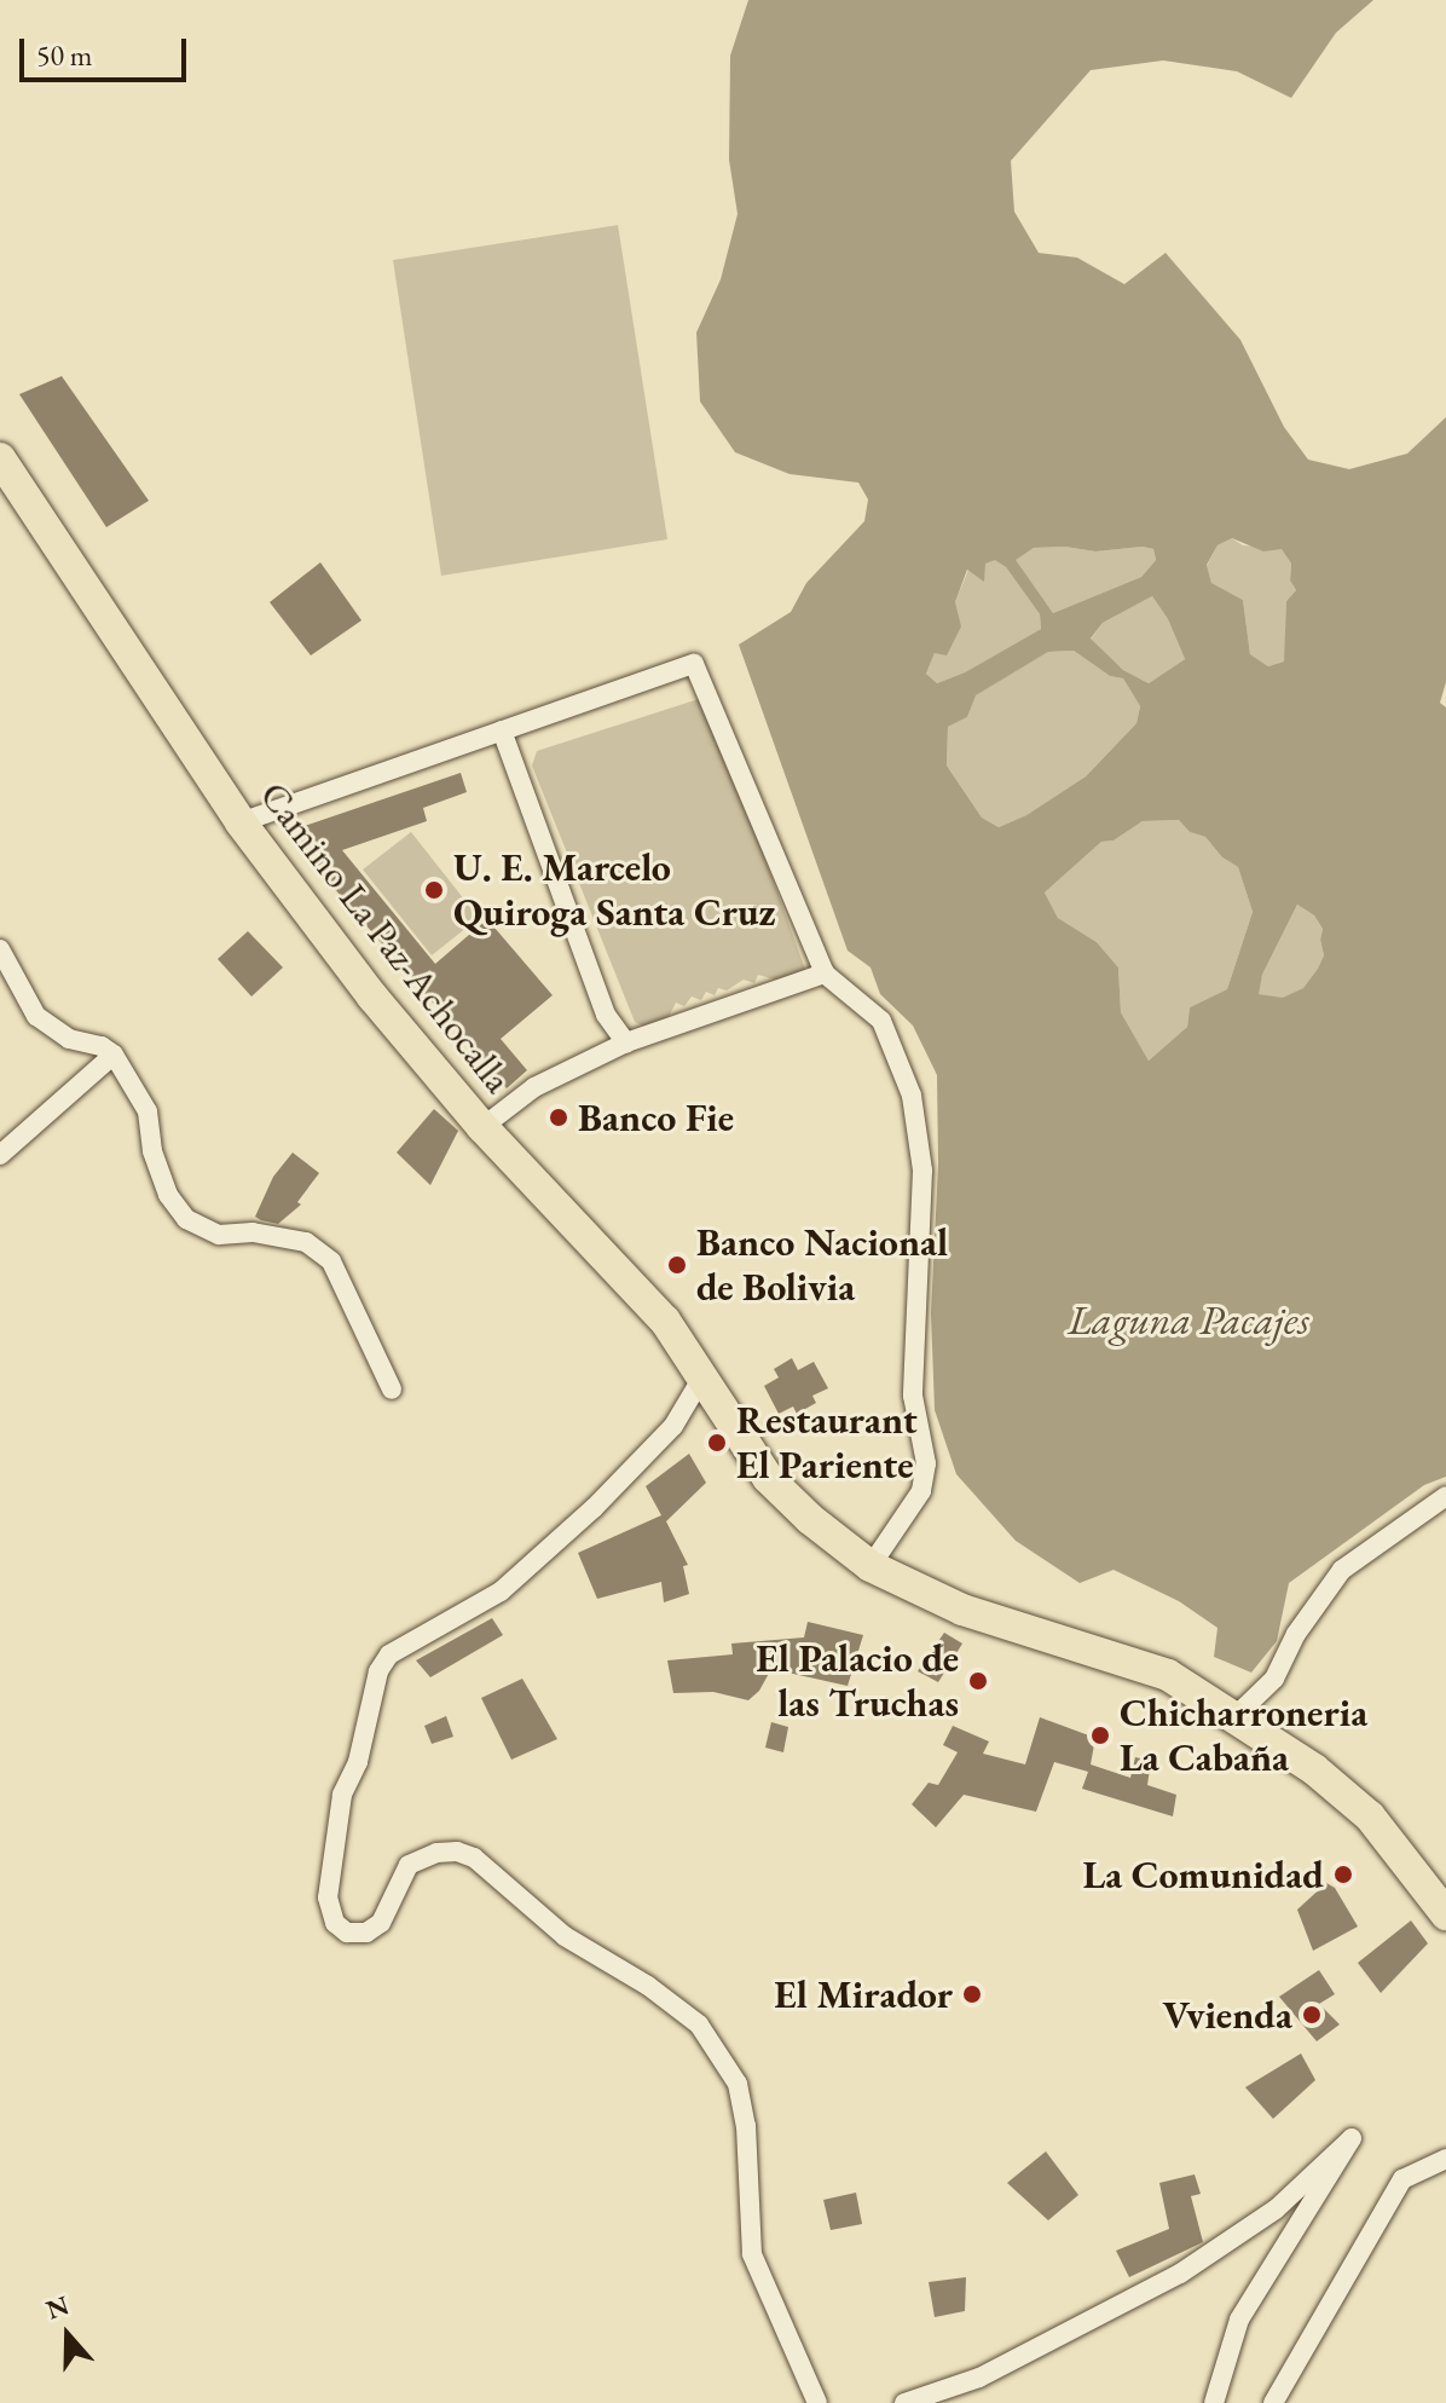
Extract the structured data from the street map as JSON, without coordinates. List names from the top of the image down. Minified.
{"streets":{"main road":["Camino La Paz-Achocalla"]},"water":["Laguna Pacajes"],"places":["U. E. Marcelo Quiroga Santa Cruz","Banco Fie","Banco Nacional de Bolivia","Restaurant El Pariente","El Palacio de las Truchas","Chicharroneria La Cabaña","La Comunidad","El Mirador","Vvienda"],"scale_bar":"50 m","north":"top"}
